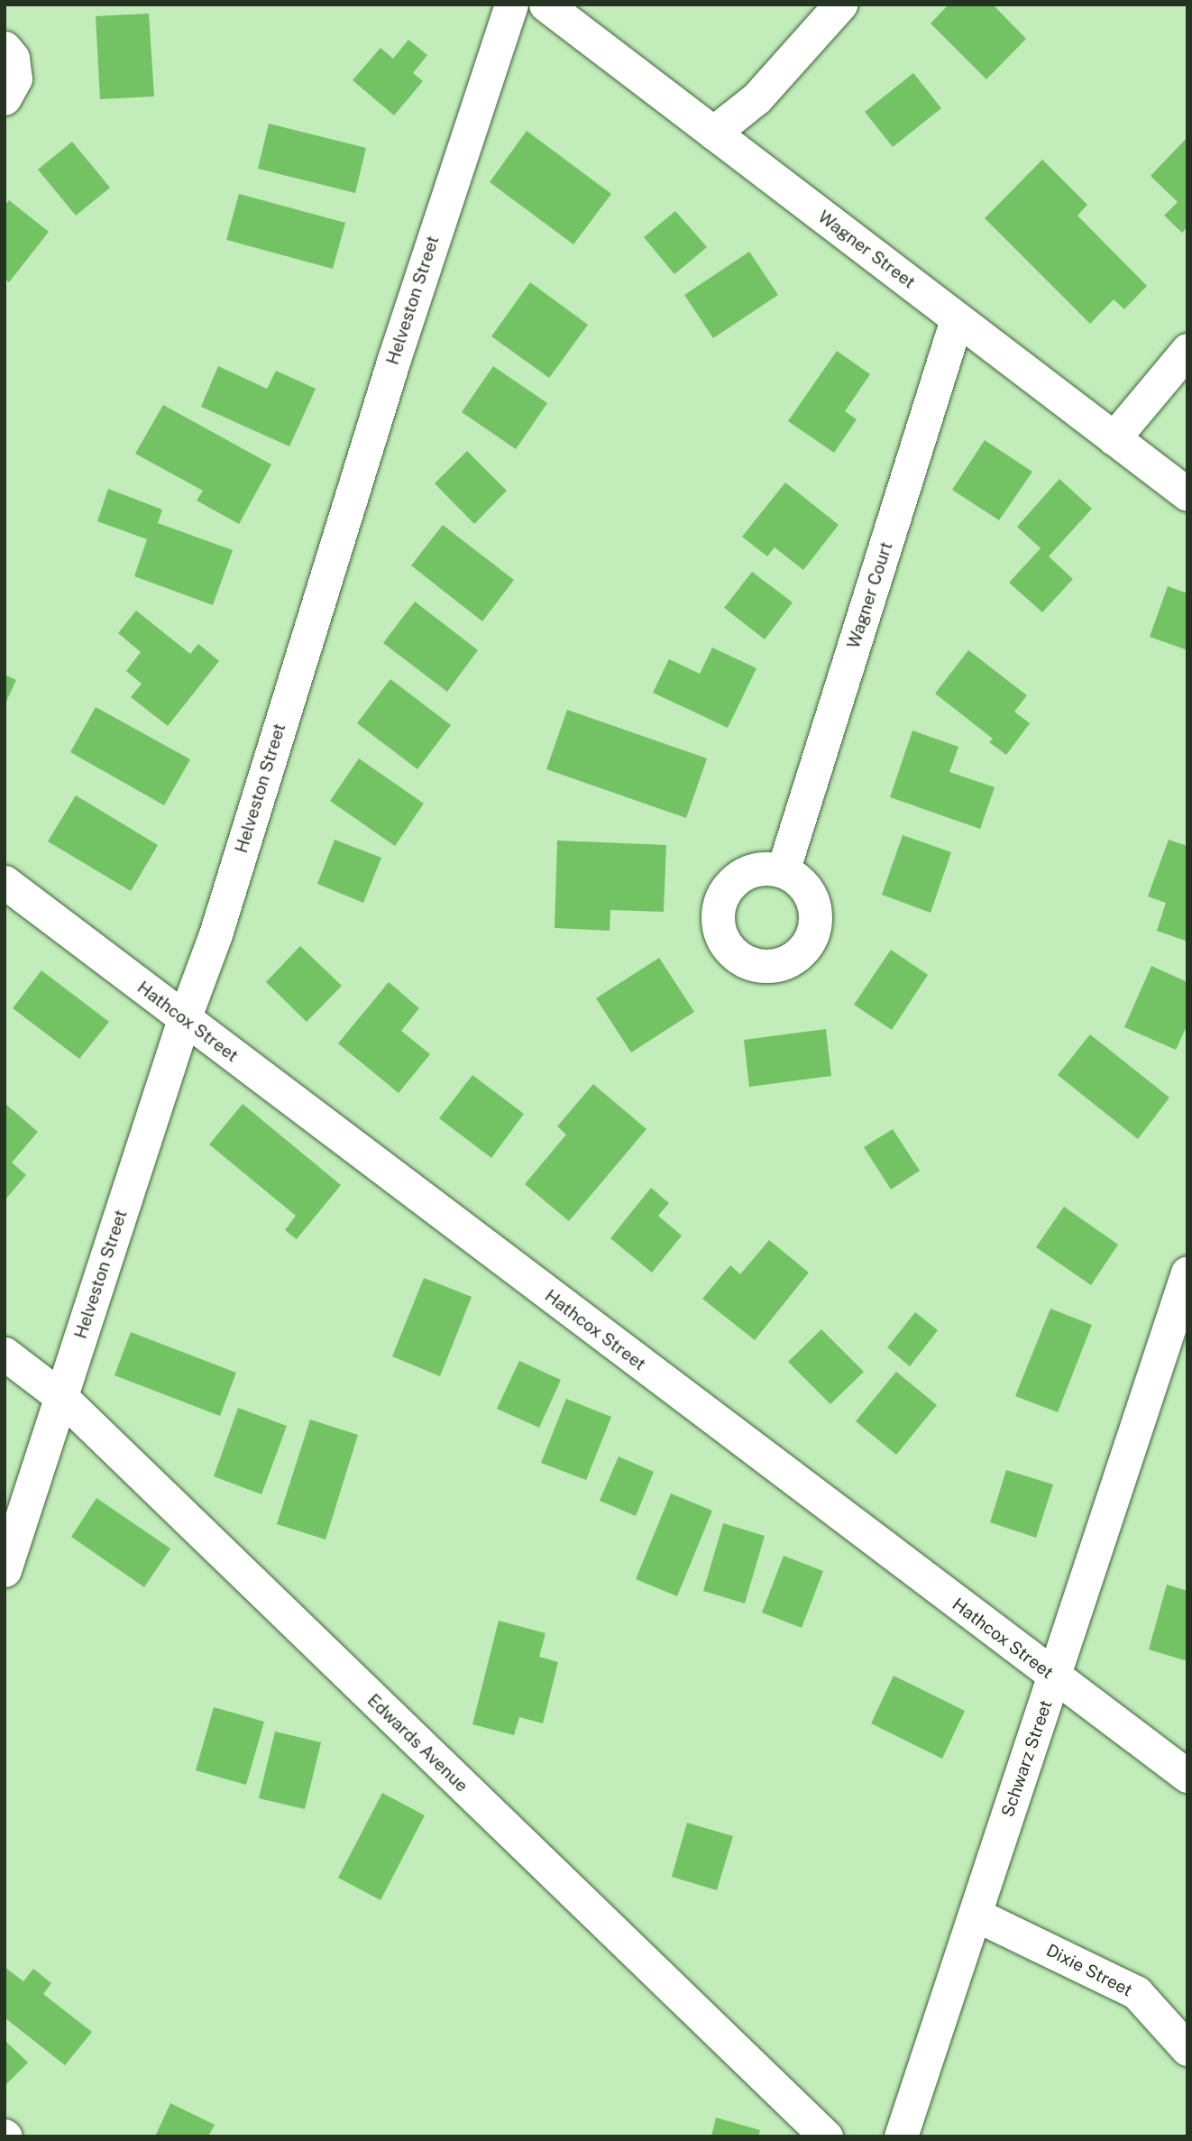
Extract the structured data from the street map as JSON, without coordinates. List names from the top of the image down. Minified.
{"streets":{"street":["Wagner Street","Helveston Street","Wagner Court","Hathcox Street","Edwards Avenue","Schwarz Street","Dixie Street"]},"crossings":[["Wagner Street","Wagner Court"],["Helveston Street","Hathcox Street"],["Helveston Street","Edwards Avenue"],["Hathcox Street","Schwarz Street"],["Schwarz Street","Dixie Street"]]}
